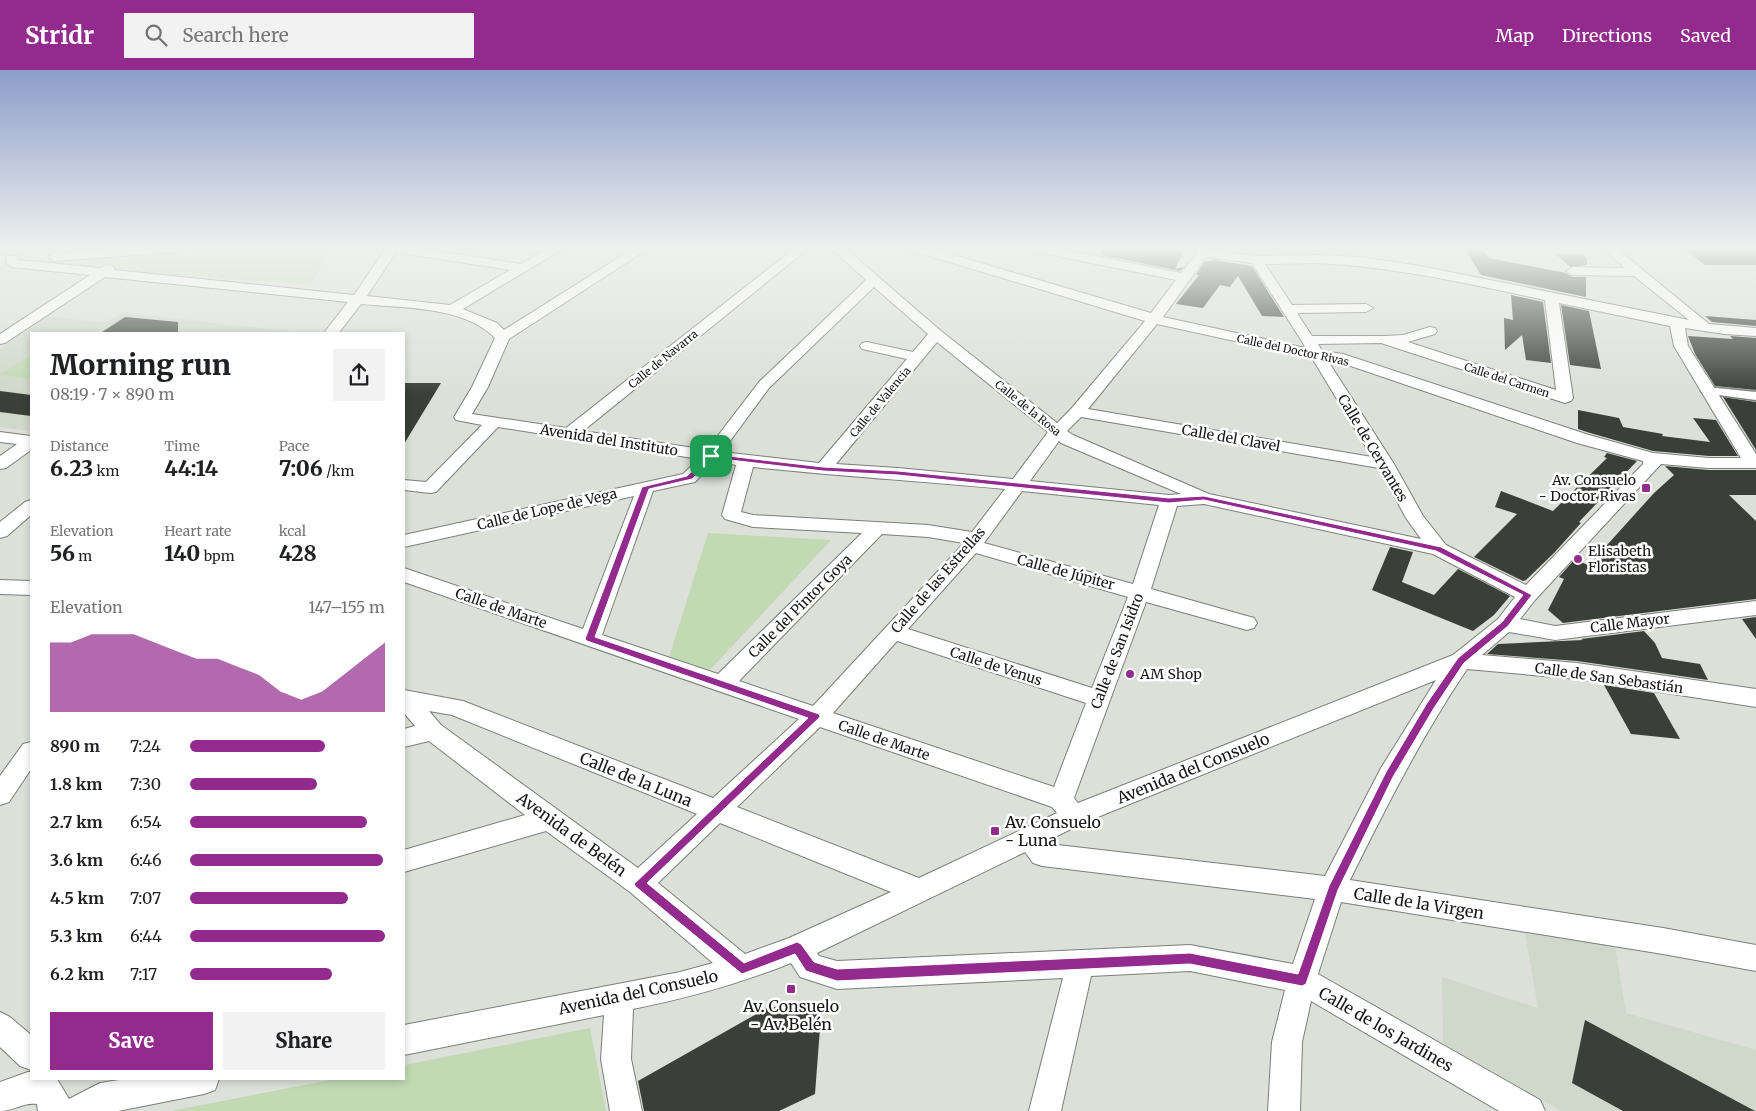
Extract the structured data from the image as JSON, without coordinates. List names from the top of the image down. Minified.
{"streets":{"street":["Calle del Doctor Rivas","Calle de Navarra","Calle del Carmen","Calle de Valencia","Calle de la Rosa","Calle del Clavel","Avenida del Instituto","Calle de Cervantes","Calle de Lope de Vega","Calle de Júpiter","Calle de las Estrellas","Calle del Pintor Goya","Calle de Marte","Calle Mayor","Calle de San Isidro","Calle de Venus","Calle de San Sebastián","Avenida del Consuelo","Calle de la Luna","Avenida de Belén","Calle de la Virgen","Calle de los Jardines"]},"crossings":[["Calle del Doctor Rivas","Calle de Cervantes"],["Calle del Doctor Rivas","Calle de las Estrellas"],["Calle del Doctor Rivas","Avenida del Consuelo"],["Calle de Navarra","Avenida del Instituto"],["Calle del Carmen","Calle de Cervantes"],["Calle de Valencia","Calle de la Rosa"],["Calle de Valencia","Avenida del Instituto"],["Calle de la Rosa","Avenida del Instituto"],["Calle de la Rosa","Calle de las Estrellas"],["Calle del Clavel","Calle de Cervantes"],["Calle del Clavel","Calle de las Estrellas"],["Avenida del Instituto","Calle de Lope de Vega"],["Avenida del Instituto","Calle de las Estrellas"],["Avenida del Instituto","Calle de San Isidro"],["Calle de Cervantes","Avenida del Consuelo"],["Calle de Júpiter","Calle de las Estrellas"],["Calle de Júpiter","Calle de San Isidro"],["Calle de las Estrellas","Calle de Marte"],["Calle de las Estrellas","Calle de Venus"],["Calle de las Estrellas","Calle de la Luna"],["Calle de las Estrellas","Avenida de Belén"],["Calle del Pintor Goya","Calle de Marte"],["Calle de Marte","Calle de San Isidro"],["Calle de Marte","Avenida del Consuelo"],["Calle Mayor","Avenida del Consuelo"],["Calle de San Isidro","Calle de Venus"],["Calle de San Isidro","Avenida del Consuelo"],["Calle de San Sebastián","Avenida del Consuelo"],["Avenida del Consuelo","Calle de la Luna"],["Avenida del Consuelo","Avenida de Belén"],["Avenida del Consuelo","Calle de la Virgen"],["Avenida del Consuelo","Calle de los Jardines"]],"places":{"transit":["Av. Consuelo - Doctor Rivas","Av. Consuelo - Luna","Av. Consuelo - Av. Belén"],"other":["Elisabeth Floristas","AM Shop"]},"page":{"header":"Stridr","search":"Search here","nav":["Map","Directions","Saved"],"heading":["Morning run","08:19 · 7 × 890 m"],"stats":[["Distance","6.23 km"],["Time","44:14"],["Pace","7:06 /km"],["Elevation","56 m"],["Heart rate","140 bpm"],["kcal","428"]],"chart":["Elevation","147–155 m"],"list":[{"name":"890 m","note":"7:24"},{"name":"1.8 km","note":"7:30"},{"name":"2.7 km","note":"6:54"},{"name":"3.6 km","note":"6:46"},{"name":"4.5 km","note":"7:07"},{"name":"5.3 km","note":"6:44"},{"name":"6.2 km","note":"7:17"}],"buttons":["Save","Share"]}}
